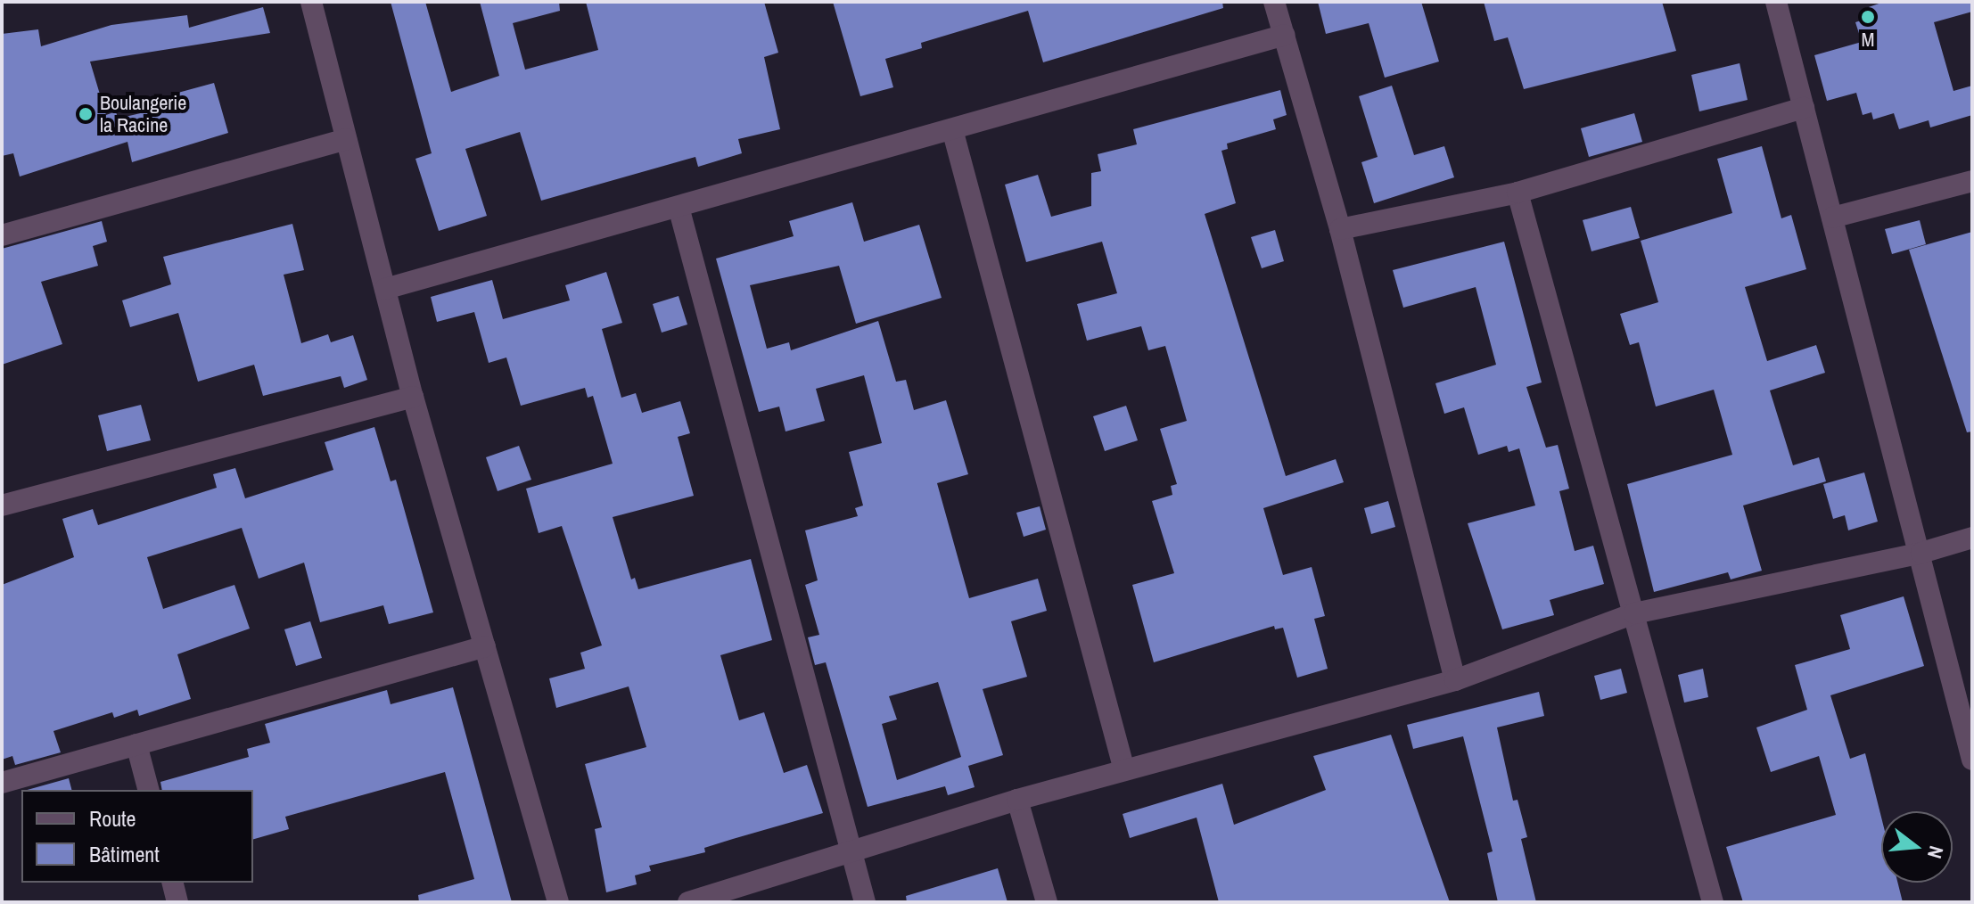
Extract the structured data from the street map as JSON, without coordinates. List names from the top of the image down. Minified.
{"places":["M","Boulangerie la Racine"],"legend":["Route","Bâtiment"],"north":"right"}
